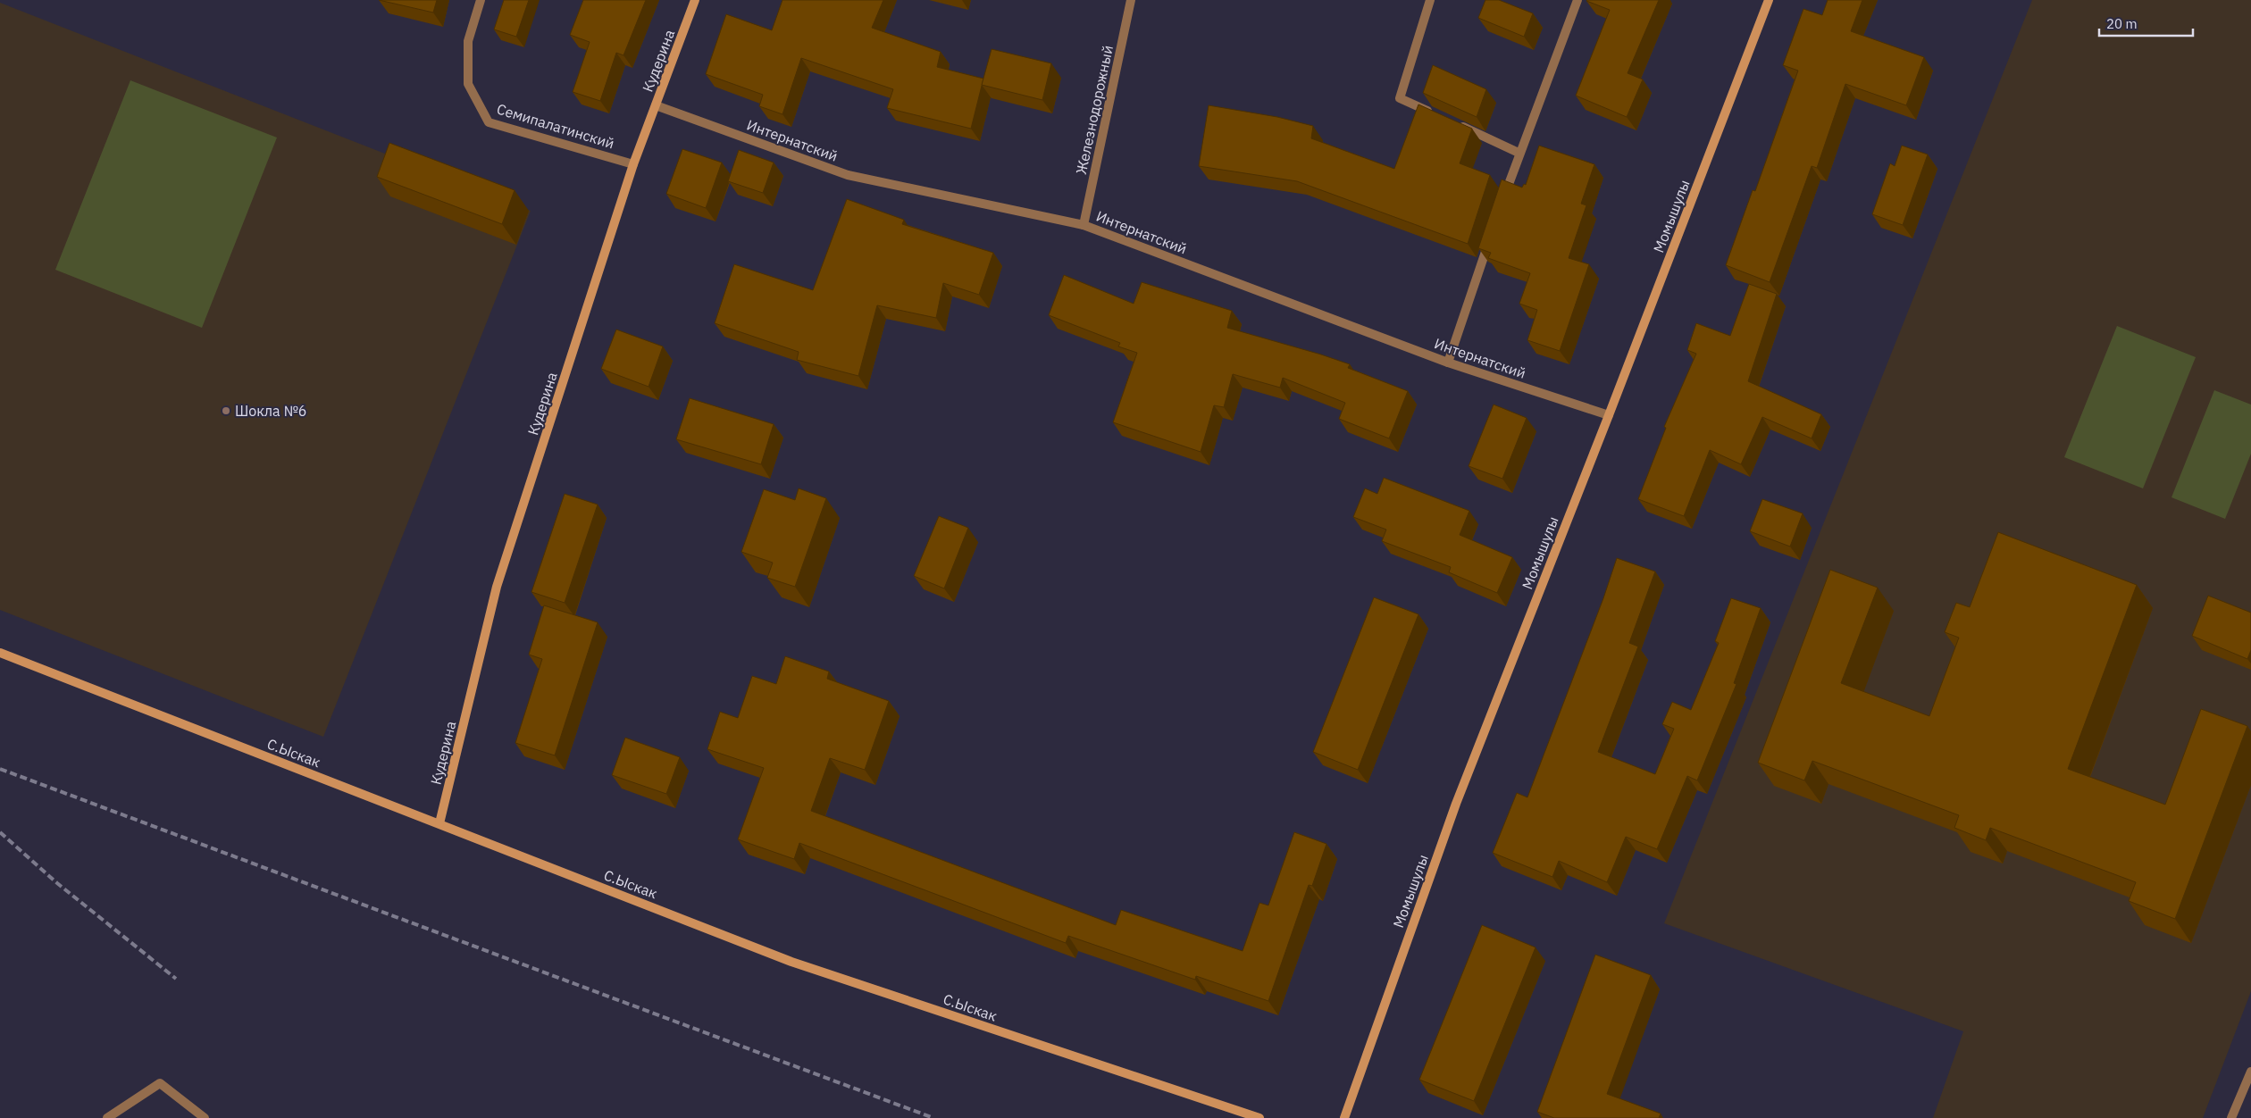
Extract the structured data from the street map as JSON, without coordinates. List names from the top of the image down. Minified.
{"streets":{"street":["Кудерина","Железнодорожный","Семипалатинский","Интернатский","Момышулы","С.Ыскак"]},"crossings":[["Кудерина","Семипалатинский"],["Кудерина","Интернатский"],["Кудерина","С.Ыскак"],["Железнодорожный","Интернатский"],["Интернатский","Момышулы"]],"places":["Шокла №6"],"scale_bar":"20 m"}
